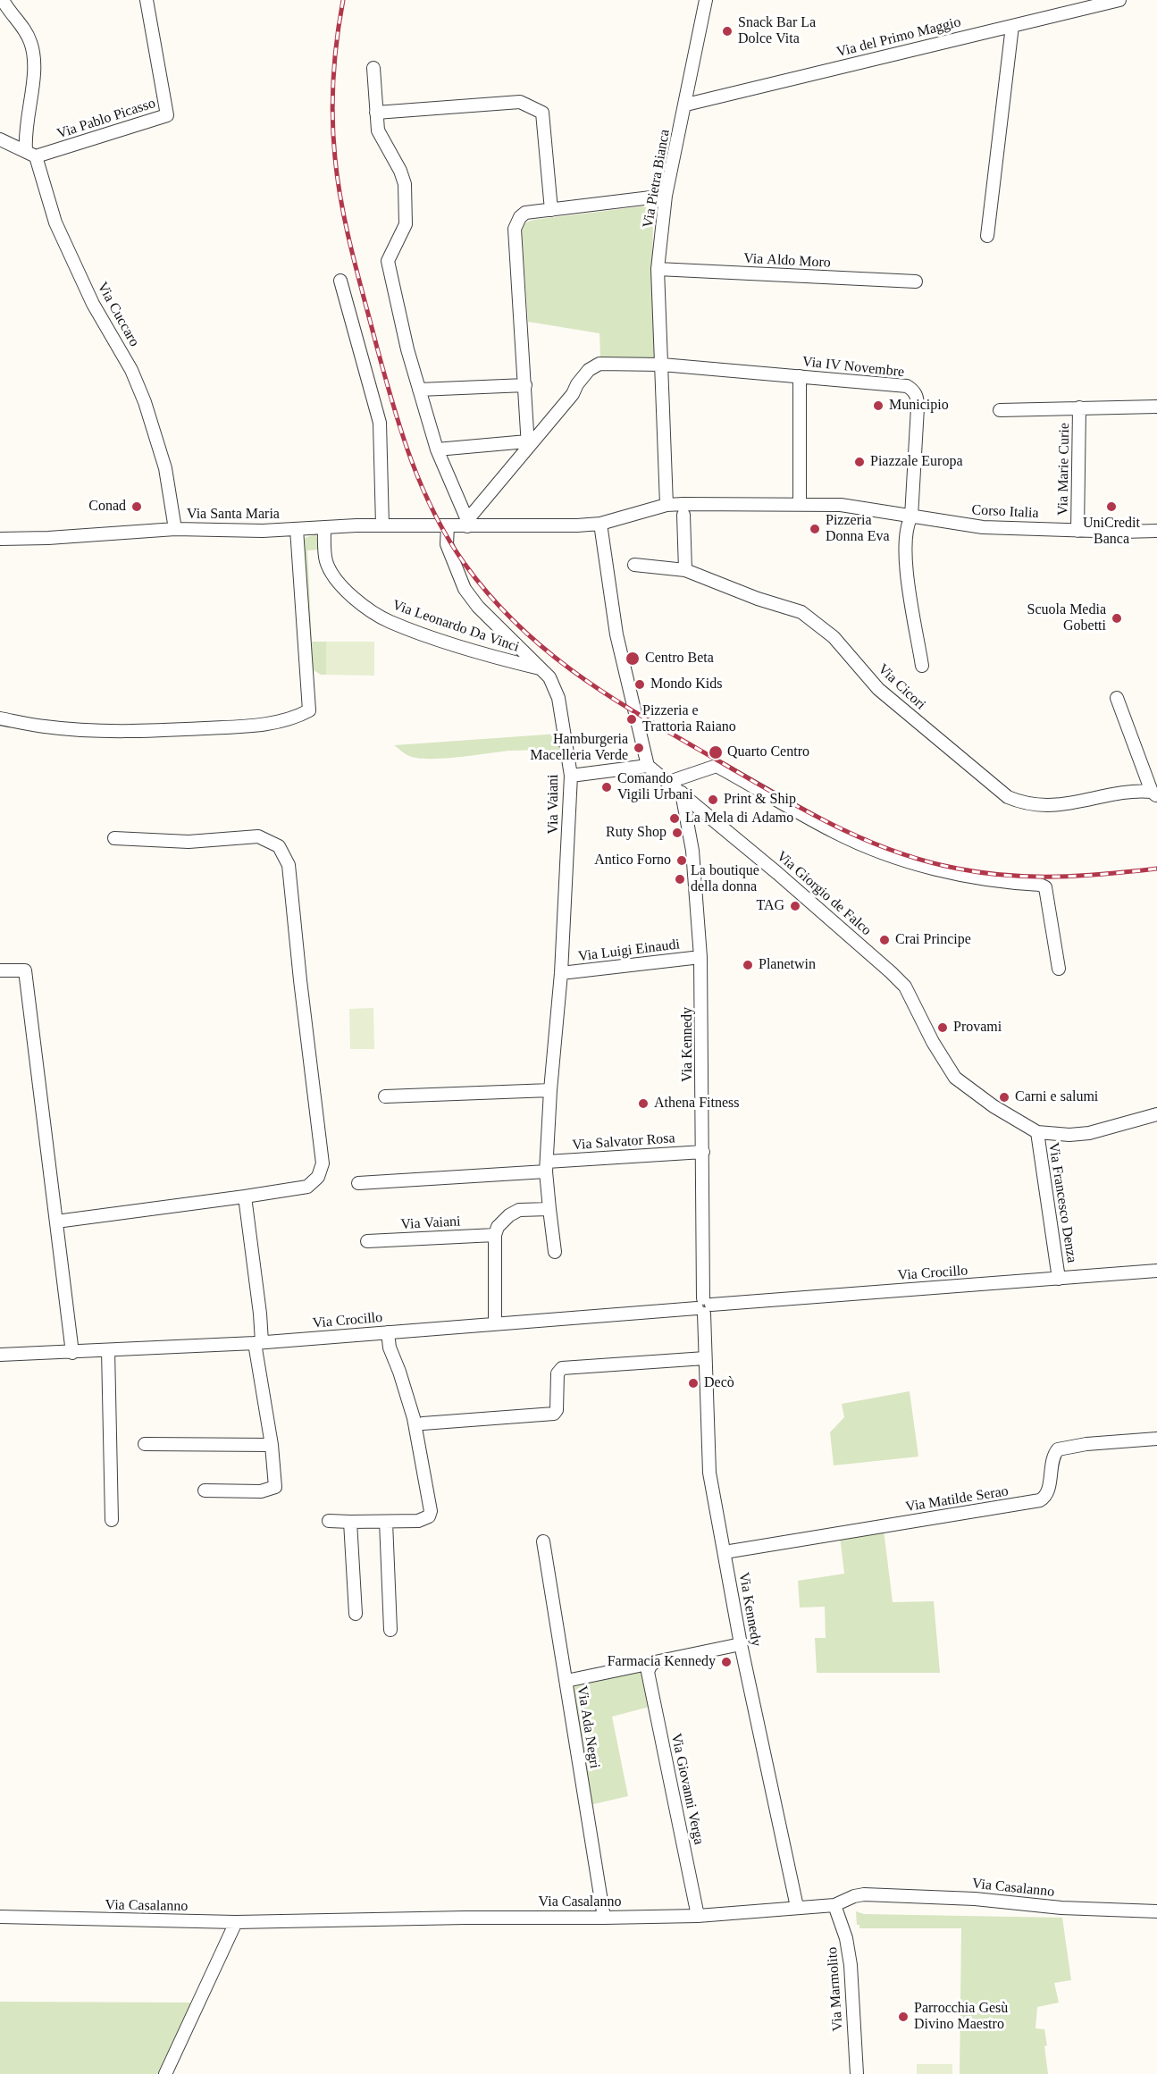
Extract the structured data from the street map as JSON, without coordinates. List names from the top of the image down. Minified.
{"streets":{"street":["Via del Primo Maggio","Via Pablo Picasso","Via Pietra Bianca","Via Aldo Moro","Via Cuccaro","Via IV Novembre","Via Marie Curie","Corso Italia","Via Santa Maria","Via Leonardo Da Vinci","Via Cicori","Via Vaiani","Via Giorgio de Falco","Via Luigi Einaudi","Via Kennedy","Via Salvator Rosa","Via Francesco Denza","Via Crocillo","Via Matilde Serao","Via Ada Negri","Via Giovanni Verga","Via Casalanno","Via Marmolito"]},"crossings":[["Via del Primo Maggio","Via Pietra Bianca"],["Via Pablo Picasso","Via Cuccaro"],["Via Pietra Bianca","Via Aldo Moro"],["Via Pietra Bianca","Via IV Novembre"],["Via Pietra Bianca","Corso Italia"],["Via Pietra Bianca","Via Santa Maria"],["Via Cuccaro","Via Santa Maria"],["Via IV Novembre","Corso Italia"],["Via Marie Curie","Corso Italia"],["Corso Italia","Via Santa Maria"],["Via Santa Maria","Via Leonardo Da Vinci"],["Via Santa Maria","Via Vaiani"],["Via Leonardo Da Vinci","Via Vaiani"],["Via Vaiani","Via Luigi Einaudi"],["Via Vaiani","Via Salvator Rosa"],["Via Giorgio de Falco","Via Kennedy"],["Via Giorgio de Falco","Via Francesco Denza"],["Via Luigi Einaudi","Via Kennedy"],["Via Kennedy","Via Salvator Rosa"],["Via Kennedy","Via Crocillo"],["Via Kennedy","Via Matilde Serao"],["Via Kennedy","Via Casalanno"],["Via Francesco Denza","Via Crocillo"],["Via Ada Negri","Via Casalanno"],["Via Giovanni Verga","Via Casalanno"],["Via Casalanno","Via Marmolito"]],"places":["Snack Bar La Dolce Vita","Municipio","Piazzale Europa","Conad","UniCredit Banca","Pizzeria Donna Eva","Scuola Media Gobetti","Centro Beta","Mondo Kids","Pizzeria e Trattoria Raiano","Hamburgeria Macelleria Verde","Quarto Centro","Comando Vigili Urbani","Print & Ship","La Mela di Adamo","Ruty Shop","Antico Forno","La boutique della donna","TAG","Crai Principe","Planetwin","Provami","Carni e salumi","Athena Fitness","Decò","Farmacia Kennedy","Parrocchia Gesù Divino Maestro"]}
